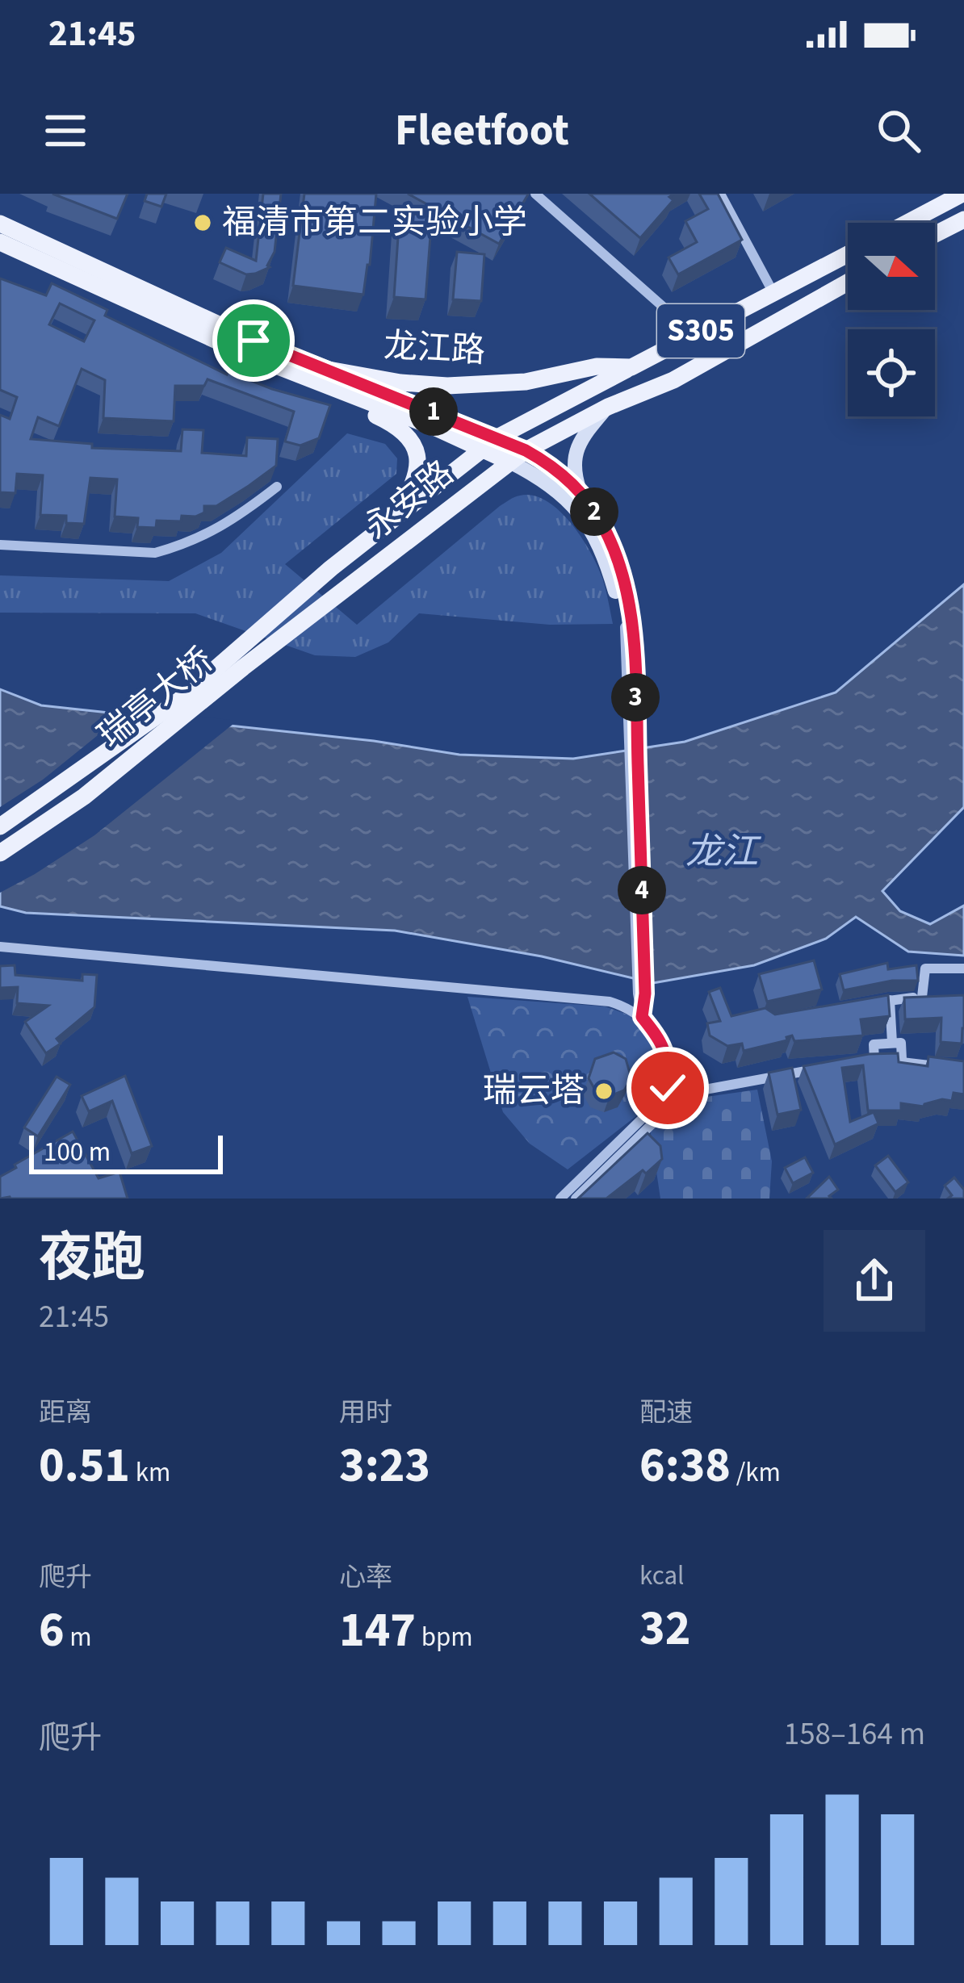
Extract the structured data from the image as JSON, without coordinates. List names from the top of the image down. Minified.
{"streets":{"main road":["S305","龙江路","永安路","瑞亭大桥"]},"crossings":[["S305","永安路"],["龙江路","永安路"],["永安路","瑞亭大桥"]],"water":["龙江"],"places":["福清市第二实验小学","瑞云塔"],"scale_bar":"100 m","north":"right","page":{"status":"21:45","header":"Fleetfoot","pins":["1","2","3","4"],"scale":"100 m","heading":["夜跑","21:45"],"stats":[["距离","0.51 km"],["用时","3:23"],["配速","6:38 /km"],["爬升","6 m"],["心率","147 bpm"],["kcal","32"]],"chart":["爬升","158–164 m"]}}
